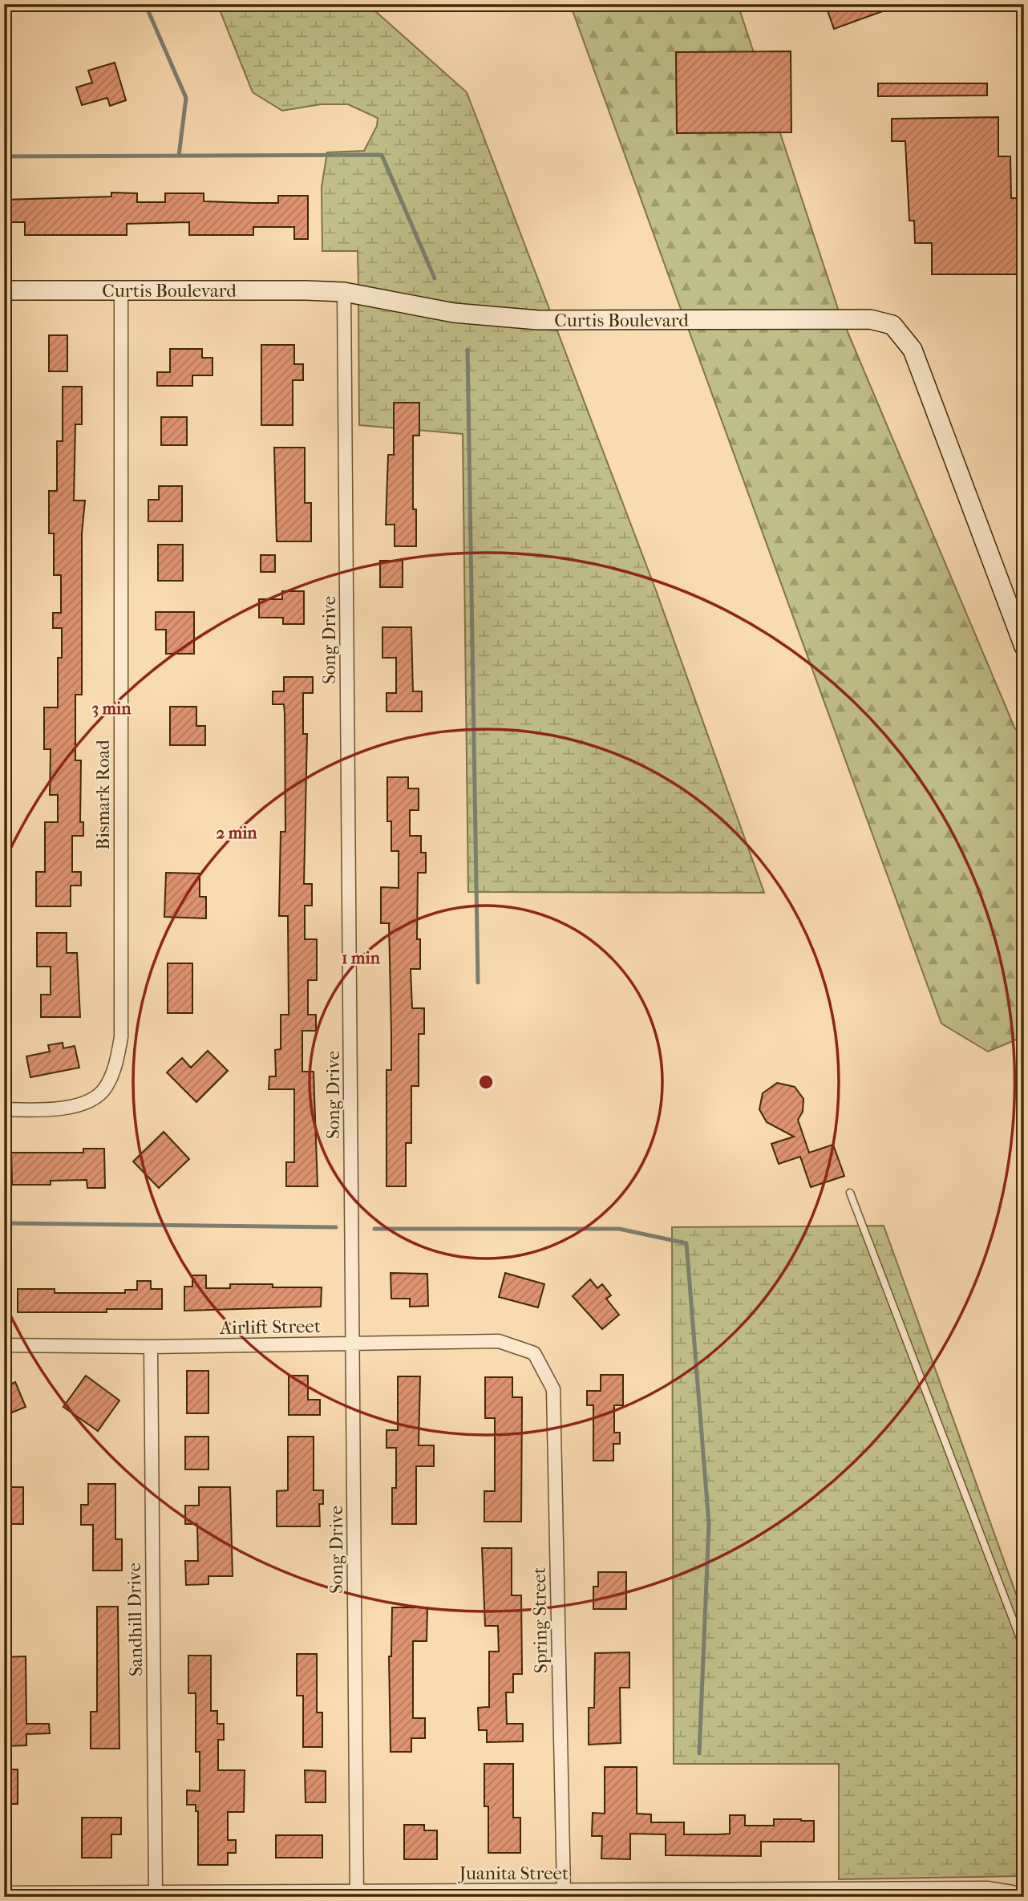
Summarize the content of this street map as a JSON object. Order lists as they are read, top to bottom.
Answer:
{
  "streets": {
    "street": [
      "Curtis Boulevard",
      "Song Drive",
      "Bismark Road",
      "Airlift Street",
      "Sandhill Drive",
      "Spring Street",
      "Juanita Street"
    ]
  },
  "crossings": [
    ["Curtis Boulevard", "Song Drive"],
    ["Curtis Boulevard", "Bismark Road"],
    ["Song Drive", "Airlift Street"],
    ["Song Drive", "Juanita Street"],
    ["Airlift Street", "Sandhill Drive"],
    ["Airlift Street", "Spring Street"],
    ["Sandhill Drive", "Juanita Street"],
    ["Spring Street", "Juanita Street"]
  ],
  "rings": ["3 min", "2 min", "1 min"]
}
